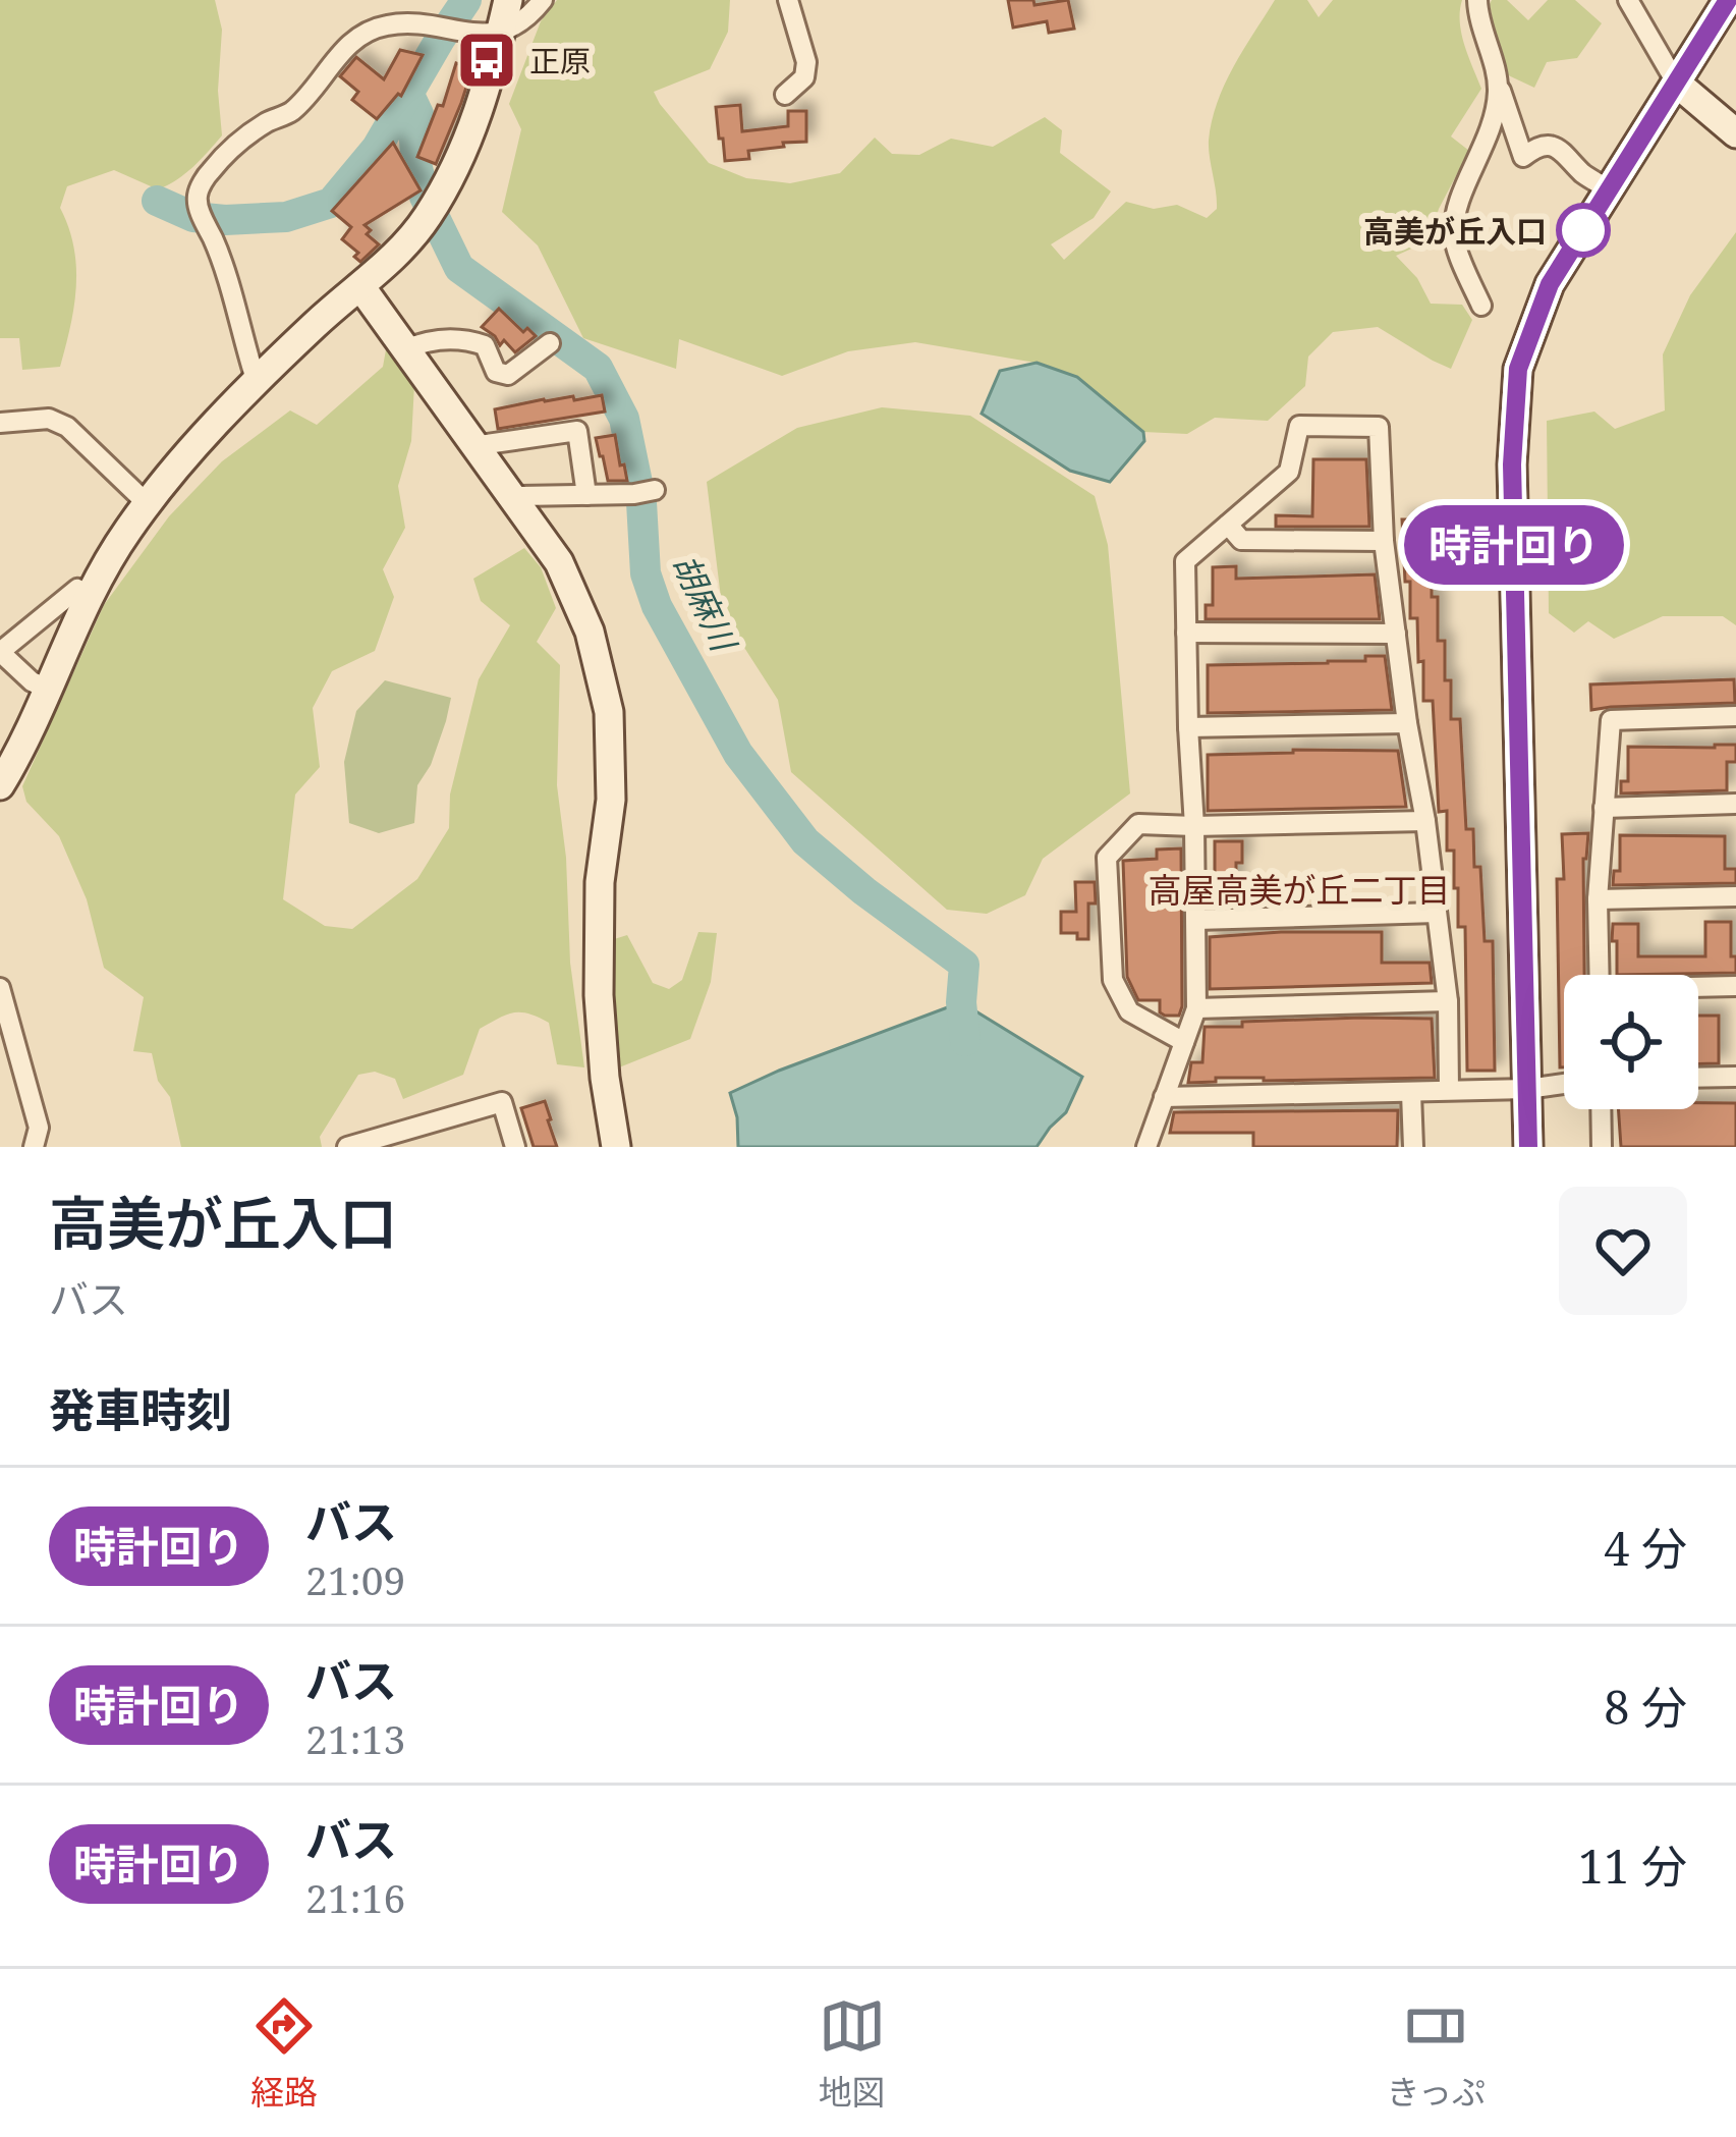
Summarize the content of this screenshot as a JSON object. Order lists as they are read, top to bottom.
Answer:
{
  "districts": ["高屋高美が丘二丁目"],
  "water": ["胡麻川"],
  "places": {
    "bus stop": ["正原"],
    "other": ["高美が丘入口"]
  },
  "lines": ["bus line 時計回り"],
  "page": {
    "on_map": "時計回り",
    "heading": [
      ["高美が丘入口", "バス"],
      "発車時刻"
    ],
    "list": [
      {
        "mark": "時計回り",
        "name": "バス",
        "note": "21:09",
        "value": "4 分"
      },
      {
        "mark": "時計回り",
        "name": "バス",
        "note": "21:13",
        "value": "8 分"
      },
      {
        "mark": "時計回り",
        "name": "バス",
        "note": "21:16",
        "value": "11 分"
      }
    ],
    "tabs": ["経路", "地図", "きっぷ"]
  }
}
